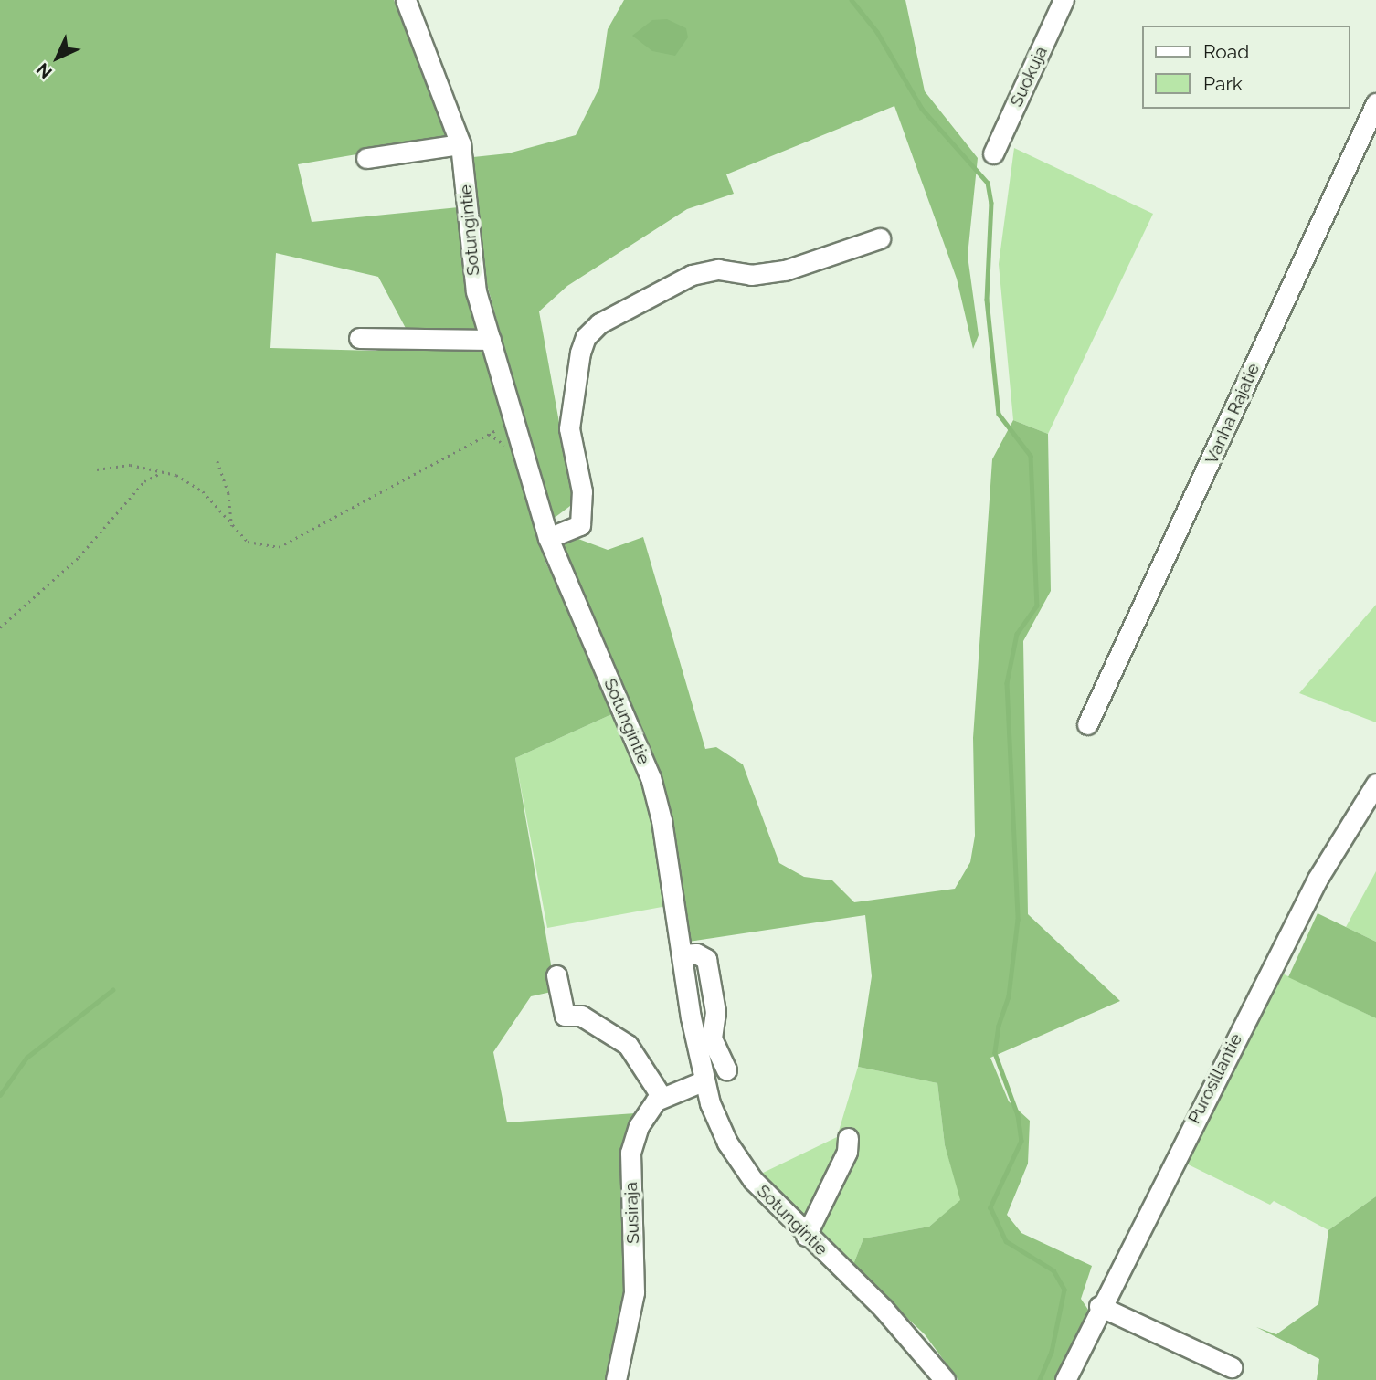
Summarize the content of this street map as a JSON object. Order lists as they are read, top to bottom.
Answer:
{
  "streets": {
    "street": [
      "Suokuja",
      "Sotungintie",
      "Vanha Rajatie",
      "Purosillantie",
      "Susiraja"
    ]
  },
  "legend": ["Road", "Park"],
  "north": "bottom left"
}
